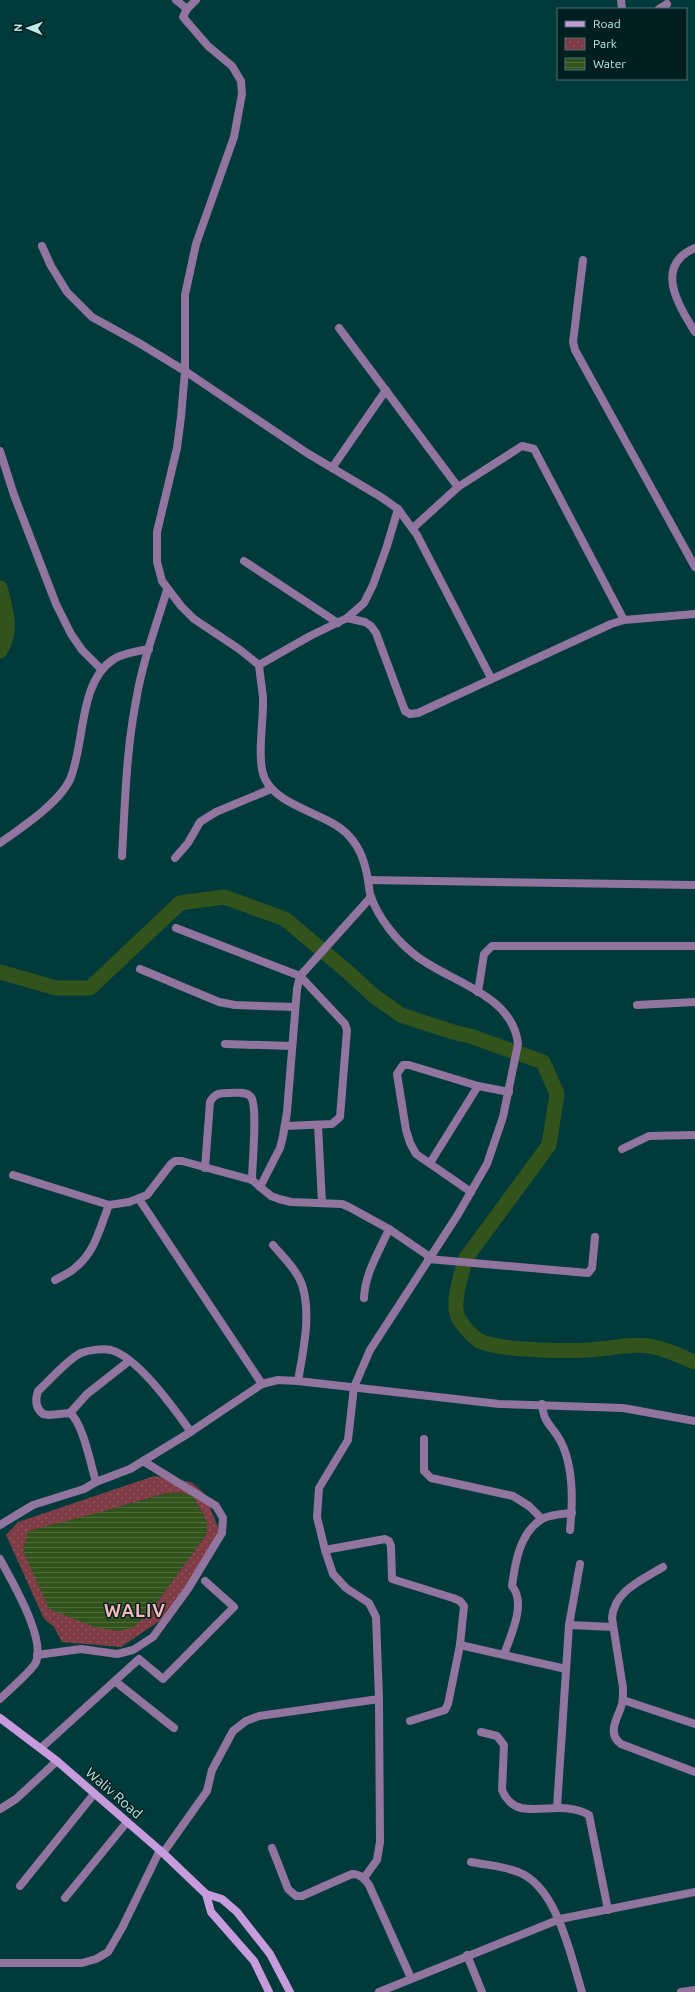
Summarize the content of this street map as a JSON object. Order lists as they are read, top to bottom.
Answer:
{
  "streets": {
    "main road": ["Waliv Road"]
  },
  "districts": ["WALIV"],
  "legend": ["Road", "Park", "Water"],
  "north": "left"
}
